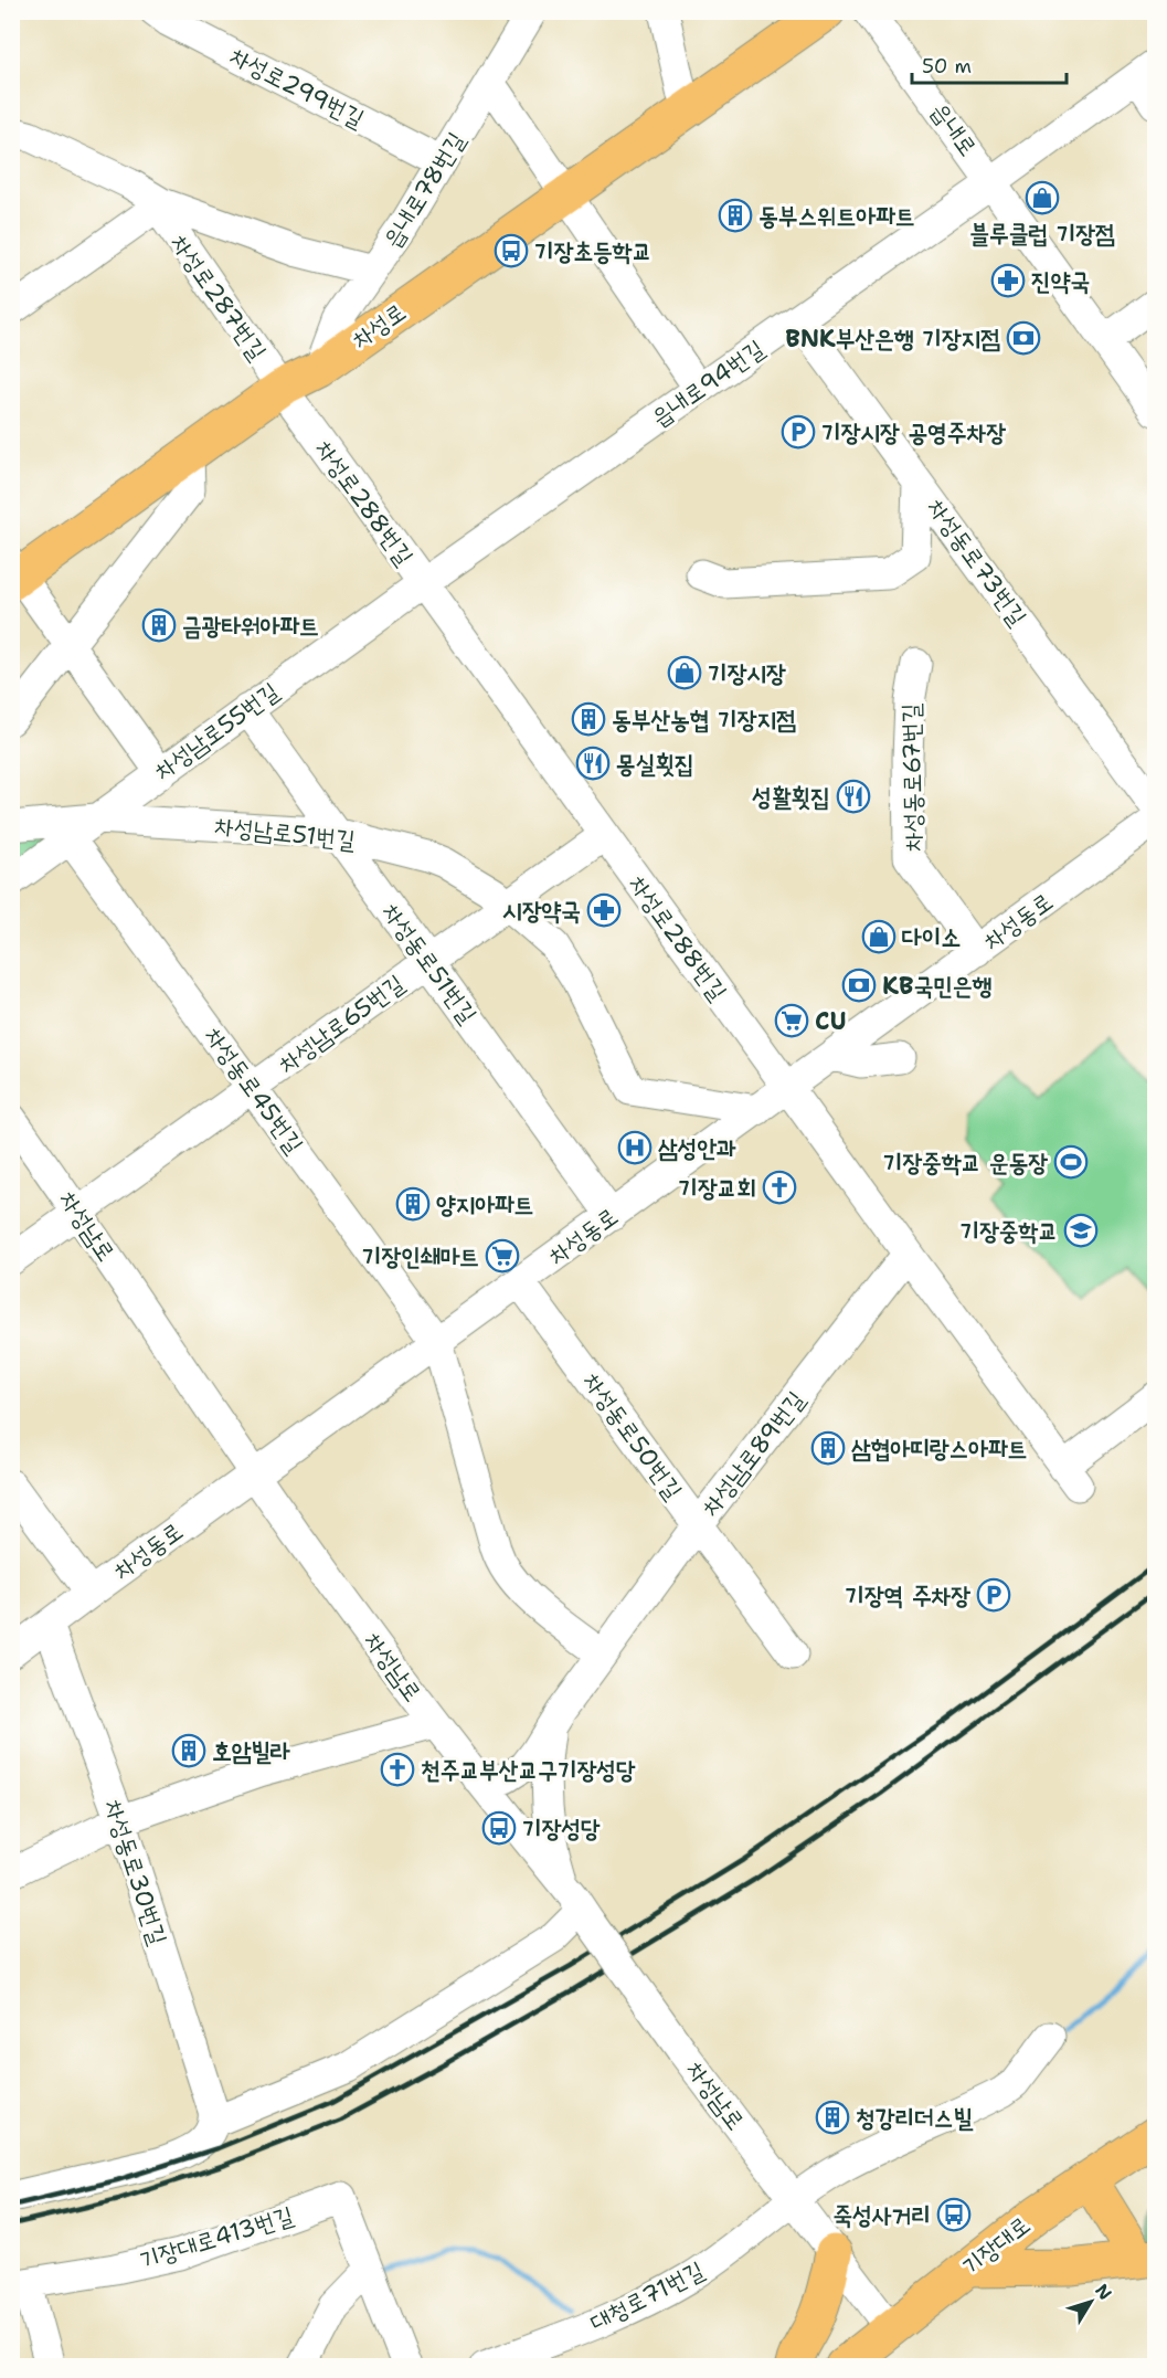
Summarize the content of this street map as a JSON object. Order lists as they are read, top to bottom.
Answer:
{
  "streets": {
    "main road": ["차성로", "기장대로"],
    "street": [
      "차성로299번길",
      "읍내로",
      "읍내로78번길",
      "차성로287번길",
      "읍내로94번길",
      "차성로288번길",
      "차성동로73번길",
      "차성남로55번길",
      "차성동로67번길",
      "차성남로51번길",
      "차성동로",
      "차성동로51번길",
      "차성남로65번길",
      "차성동로45번길",
      "차성남로",
      "차성동로50번길",
      "차성남로89번길",
      "차성동로30번길",
      "기장대로413번길",
      "대청로71번길"
    ]
  },
  "crossings": [
    ["차성로299번길", "읍내로78번길"],
    ["읍내로", "읍내로94번길"],
    ["읍내로78번길", "차성로287번길"],
    ["읍내로78번길", "차성로"],
    ["차성로287번길", "차성로"],
    ["차성로287번길", "차성로288번길"],
    ["차성로", "차성로288번길"],
    ["차성로", "차성남로55번길"],
    ["읍내로94번길", "차성로288번길"],
    ["읍내로94번길", "차성동로73번길"],
    ["읍내로94번길", "차성남로55번길"],
    ["차성로288번길", "차성남로55번길"],
    ["차성로288번길", "차성동로"],
    ["차성로288번길", "차성남로65번길"],
    ["차성로288번길", "차성남로89번길"],
    ["차성남로55번길", "차성남로51번길"],
    ["차성남로55번길", "차성동로51번길"],
    ["차성남로55번길", "차성동로45번길"],
    ["차성동로67번길", "차성동로"],
    ["차성남로51번길", "차성동로"],
    ["차성남로51번길", "차성동로51번길"],
    ["차성남로51번길", "차성남로65번길"],
    ["차성동로", "차성동로51번길"],
    ["차성동로", "차성동로45번길"],
    ["차성동로", "차성남로"],
    ["차성동로", "차성동로50번길"],
    ["차성동로", "차성동로30번길"],
    ["차성동로51번길", "차성남로65번길"],
    ["차성남로65번길", "차성동로45번길"],
    ["차성남로65번길", "차성남로"],
    ["차성남로", "차성남로89번길"],
    ["차성남로", "기장대로"],
    ["차성남로", "대청로71번길"],
    ["차성동로50번길", "차성남로89번길"]
  ],
  "places": {
    "shop": ["블루클럽 기장점", "기장시장", "다이소"],
    "building": [
      "동부스위트아파트",
      "금광타워아파트",
      "동부산농협 기장지점",
      "양지아파트",
      "삼협아띠랑스아파트",
      "호암빌라",
      "청강리더스빌"
    ],
    "bus stop": ["기장초등학교", "기장성당", "죽성사거리"],
    "pharmacy": ["진약국", "시장약국"],
    "bank": ["BNK부산은행 기장지점", "KB국민은행"],
    "parking": ["기장시장 공영주차장", "기장역 주차장"],
    "restaurant": ["몽실횟집", "성활횟집"],
    "supermarket": ["CU", "기장인쇄마트"],
    "hospital": ["삼성안과"],
    "sports": ["기장중학교 운동장"],
    "church": ["기장교회", "천주교부산교구기장성당"],
    "school or university": ["기장중학교"]
  },
  "scale_bar": "50 m",
  "north": "top right"
}
